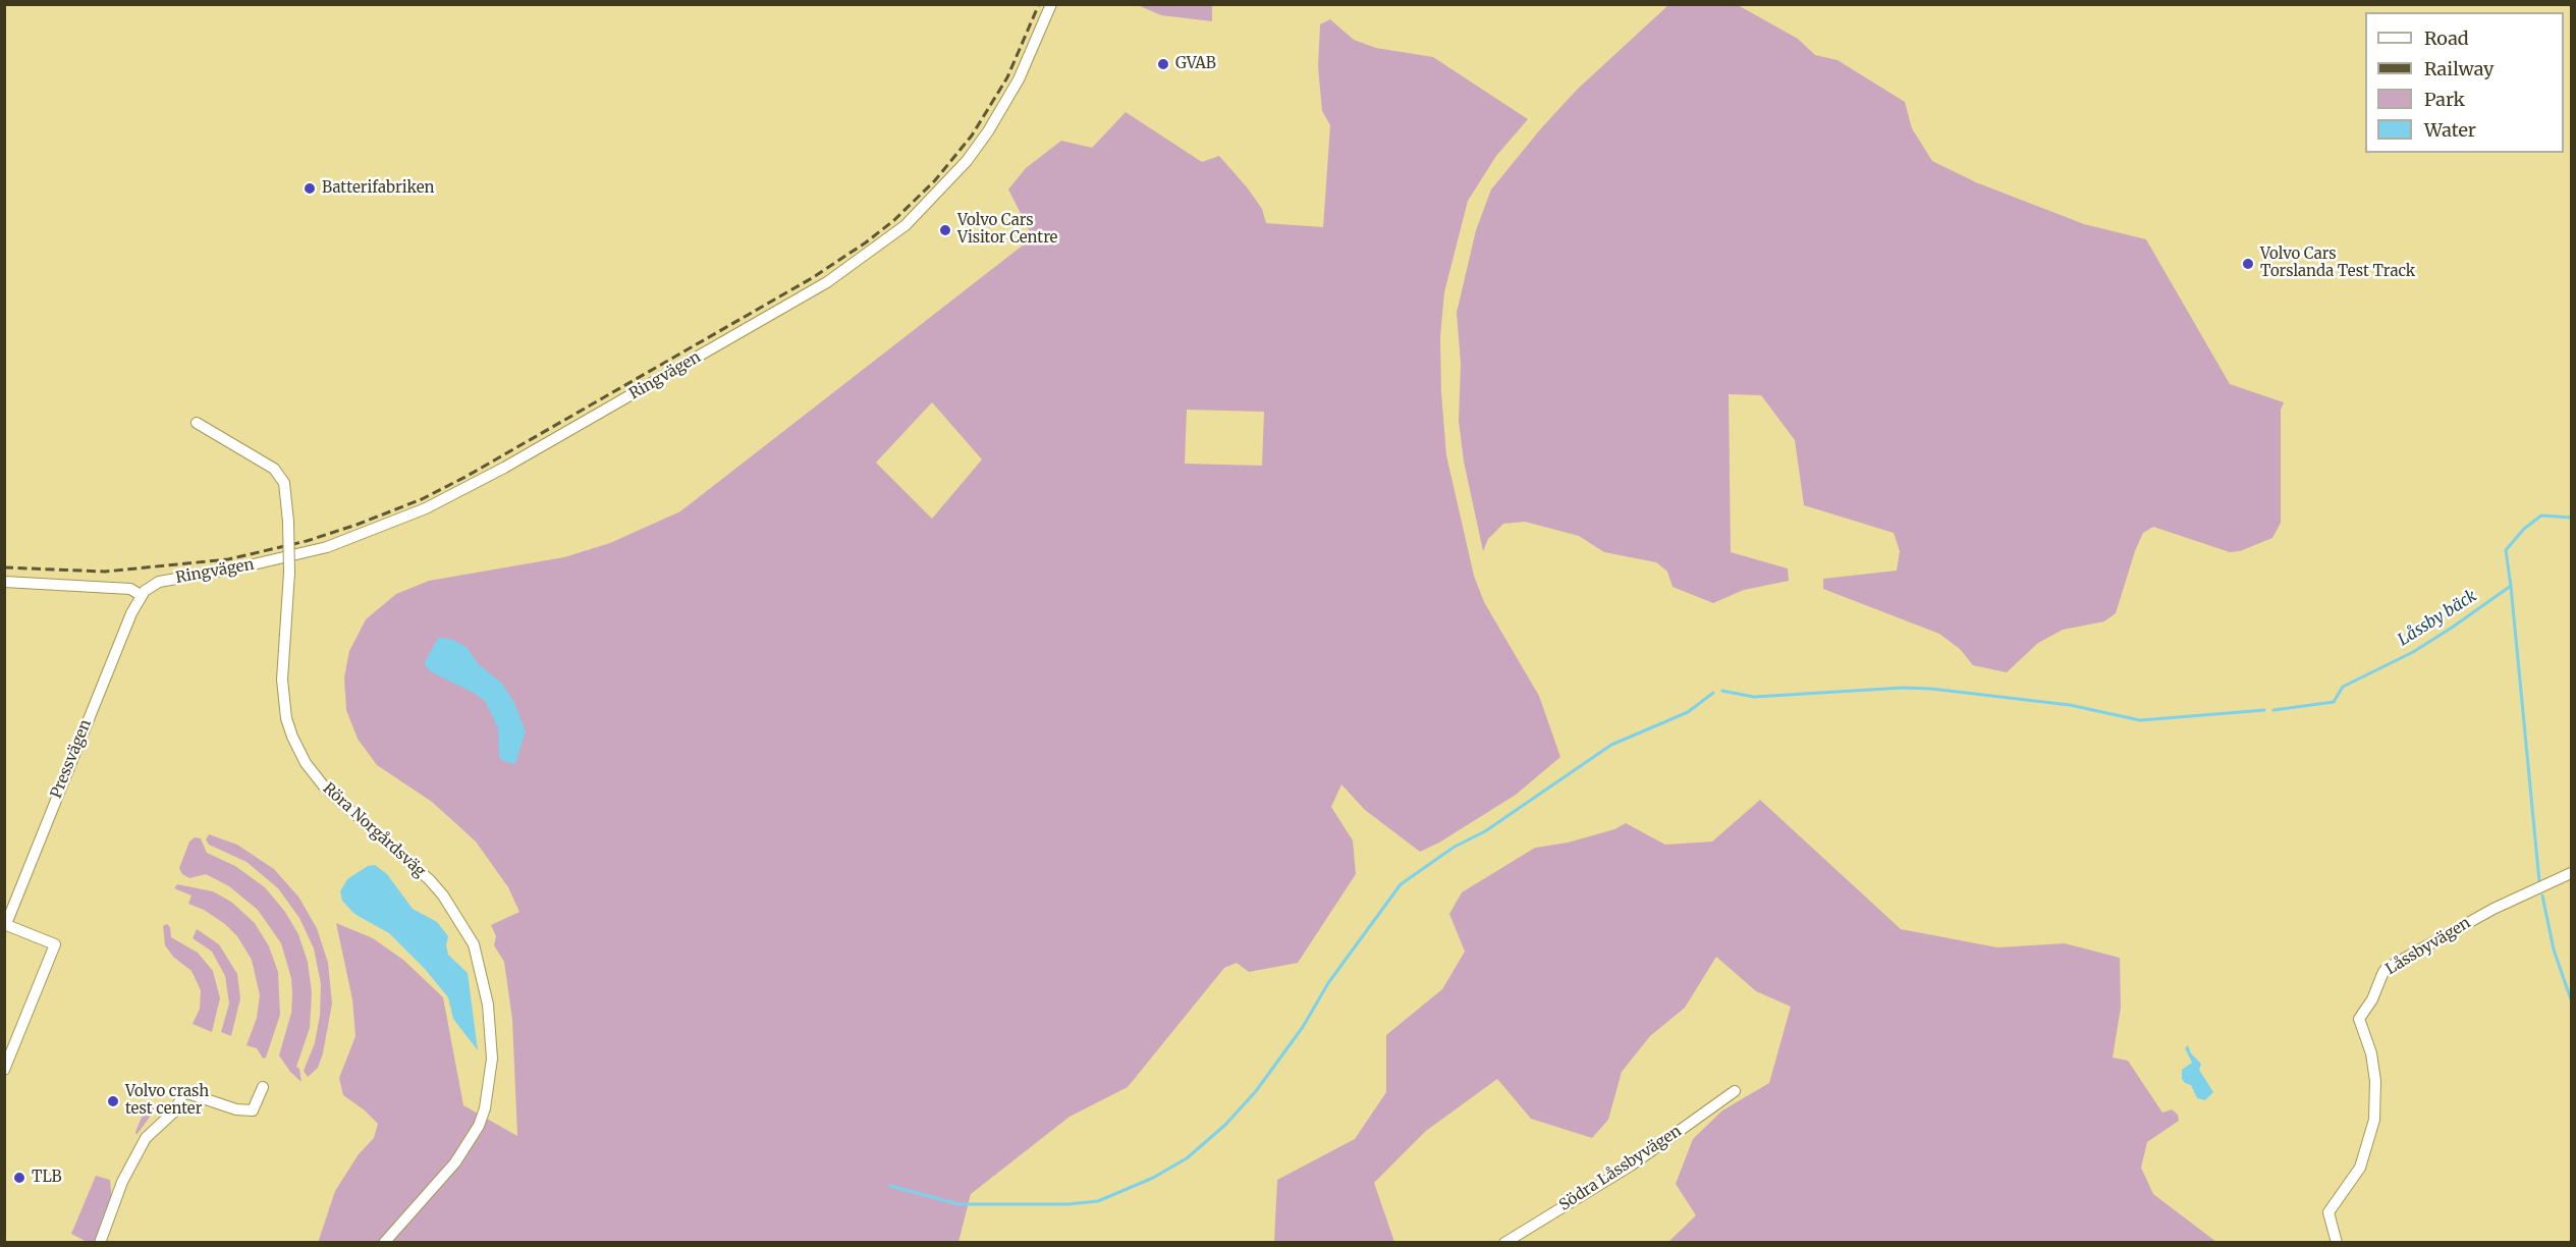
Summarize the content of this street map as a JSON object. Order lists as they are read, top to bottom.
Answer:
{
  "streets": {
    "street": [
      "Ringvägen",
      "Pressvägen",
      "Röra Norgårdsväg",
      "Låssbyvägen",
      "Södra Låssbyvägen"
    ]
  },
  "crossings": [
    ["Ringvägen", "Pressvägen"]
  ],
  "water": ["Låssby bäck"],
  "places": [
    "GVAB",
    "Batterifabriken",
    "Volvo Cars Visitor Centre",
    "Volvo Cars Torslanda Test Track",
    "Volvo crash test center",
    "TLB"
  ],
  "legend": [
    "Road",
    "Railway",
    "Park",
    "Water"
  ]
}
